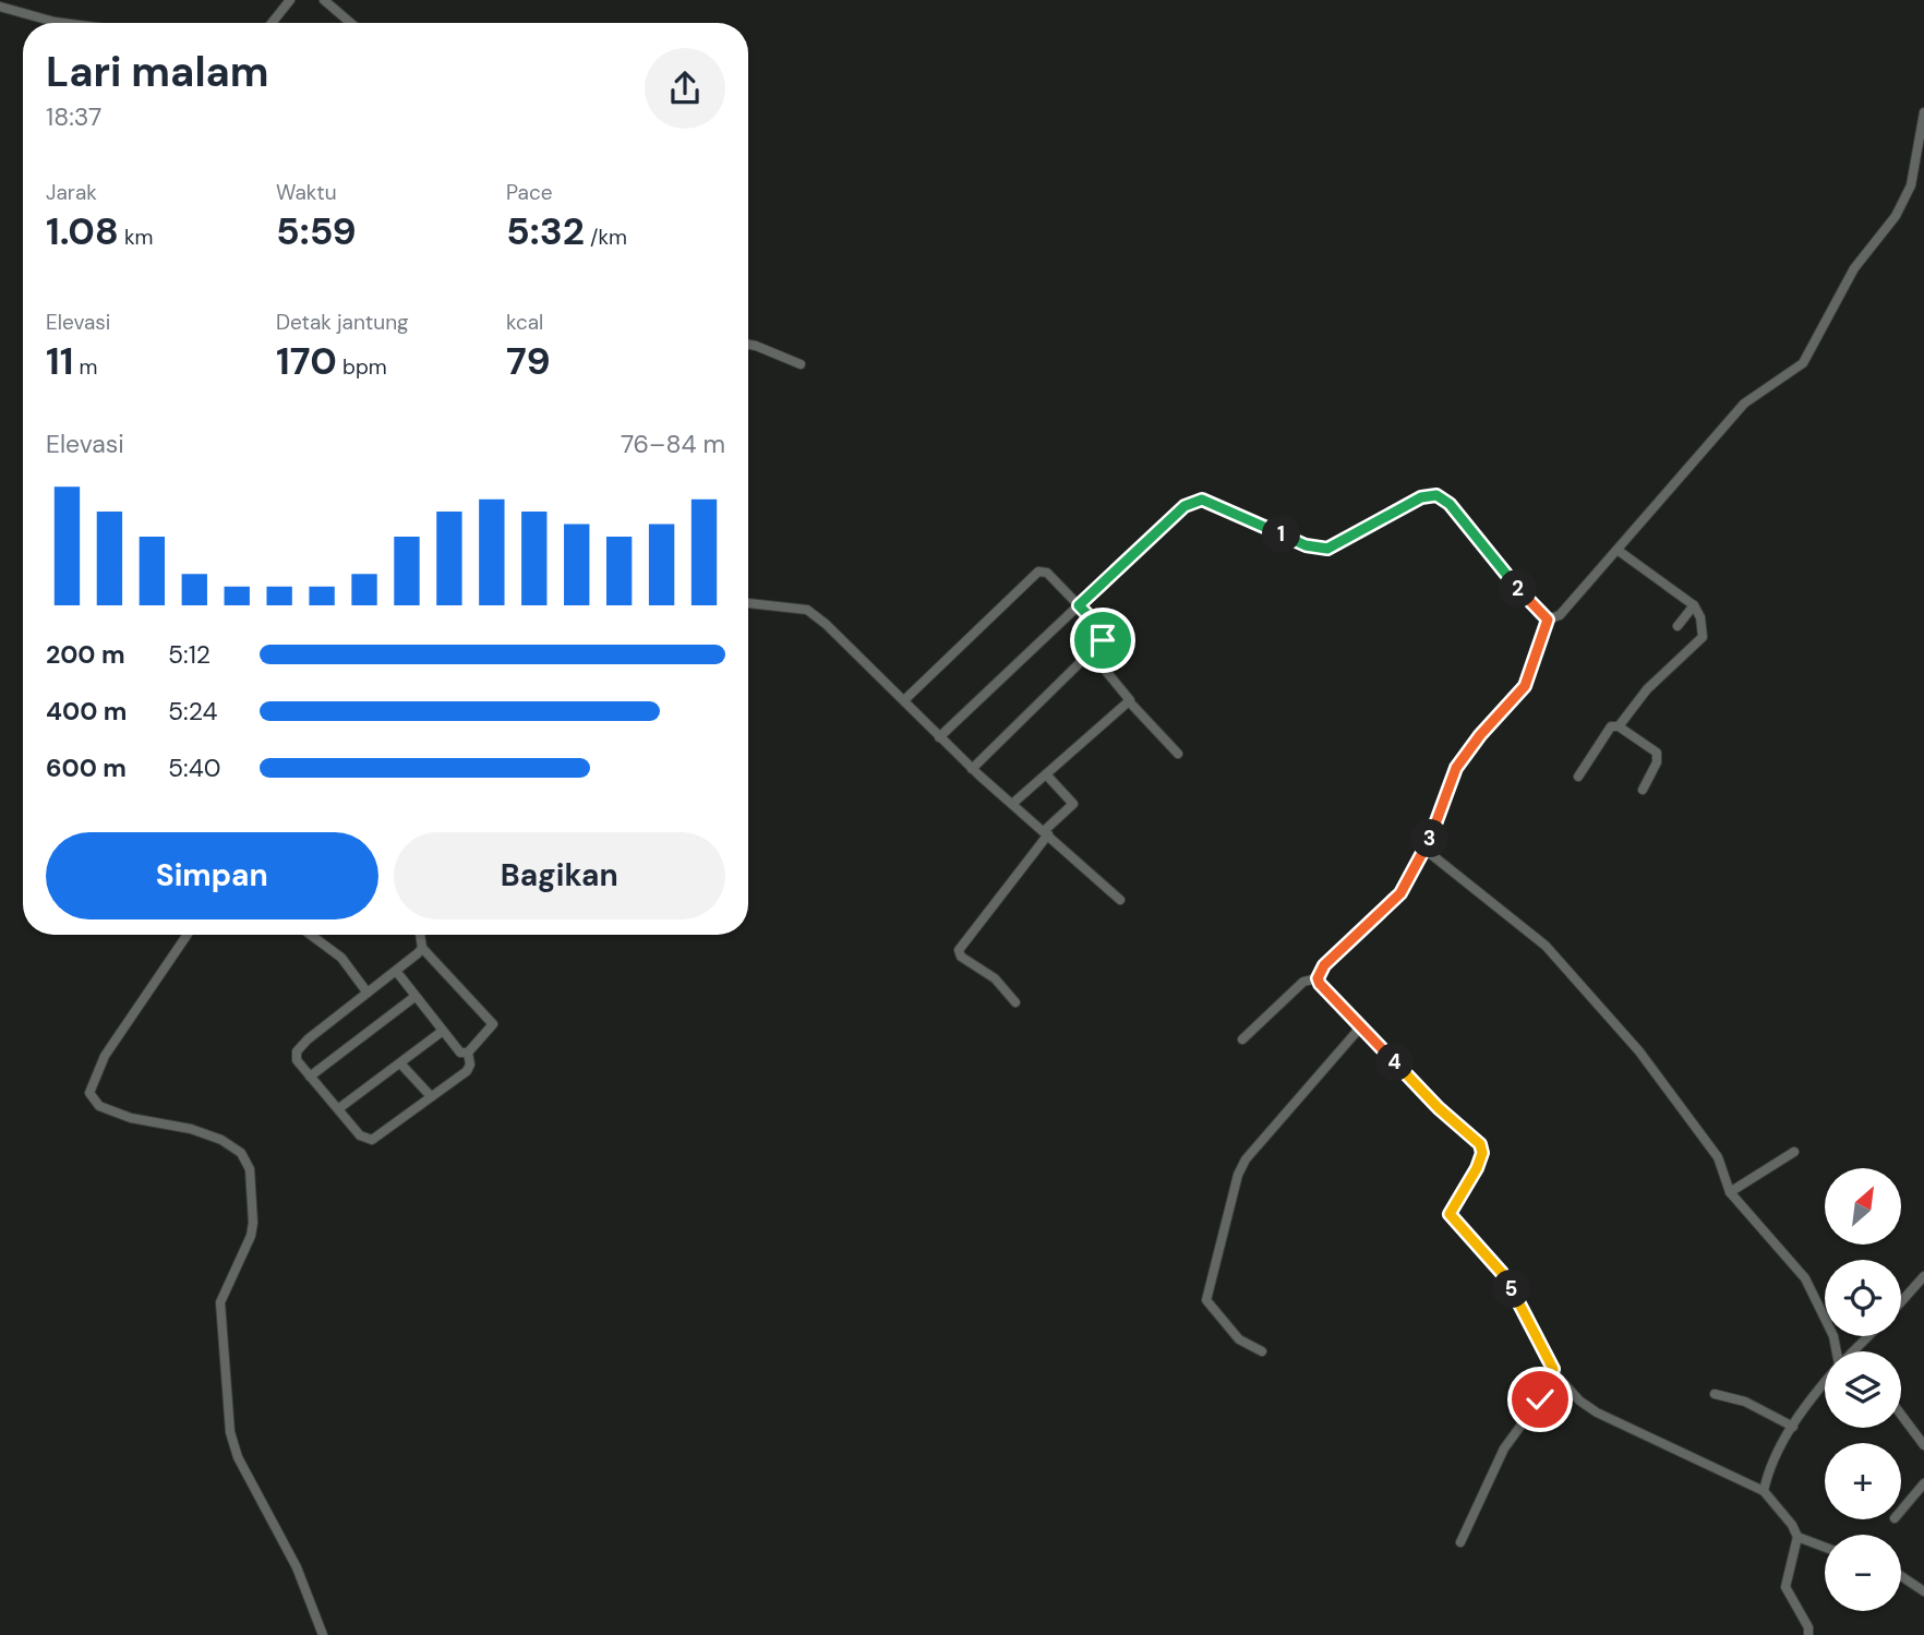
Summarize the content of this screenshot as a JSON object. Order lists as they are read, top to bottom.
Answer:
{
  "north": "top right",
  "page": {
    "heading": ["Lari malam", "18:37"],
    "stats": [
      ["Jarak", "1.08 km"],
      ["Waktu", "5:59"],
      ["Pace", "5:32 /km"],
      ["Elevasi", "11 m"],
      ["Detak jantung", "170 bpm"],
      ["kcal", "79"]
    ],
    "chart": ["Elevasi", "76–84 m"],
    "pins": [
      "1",
      "2",
      "3",
      "4",
      "5"
    ],
    "list": [
      {
        "name": "200 m",
        "note": "5:12"
      },
      {
        "name": "400 m",
        "note": "5:24"
      },
      {
        "name": "600 m",
        "note": "5:40"
      }
    ],
    "buttons": ["Simpan", "Bagikan"],
    "map_buttons": ["+", "−"]
  }
}
